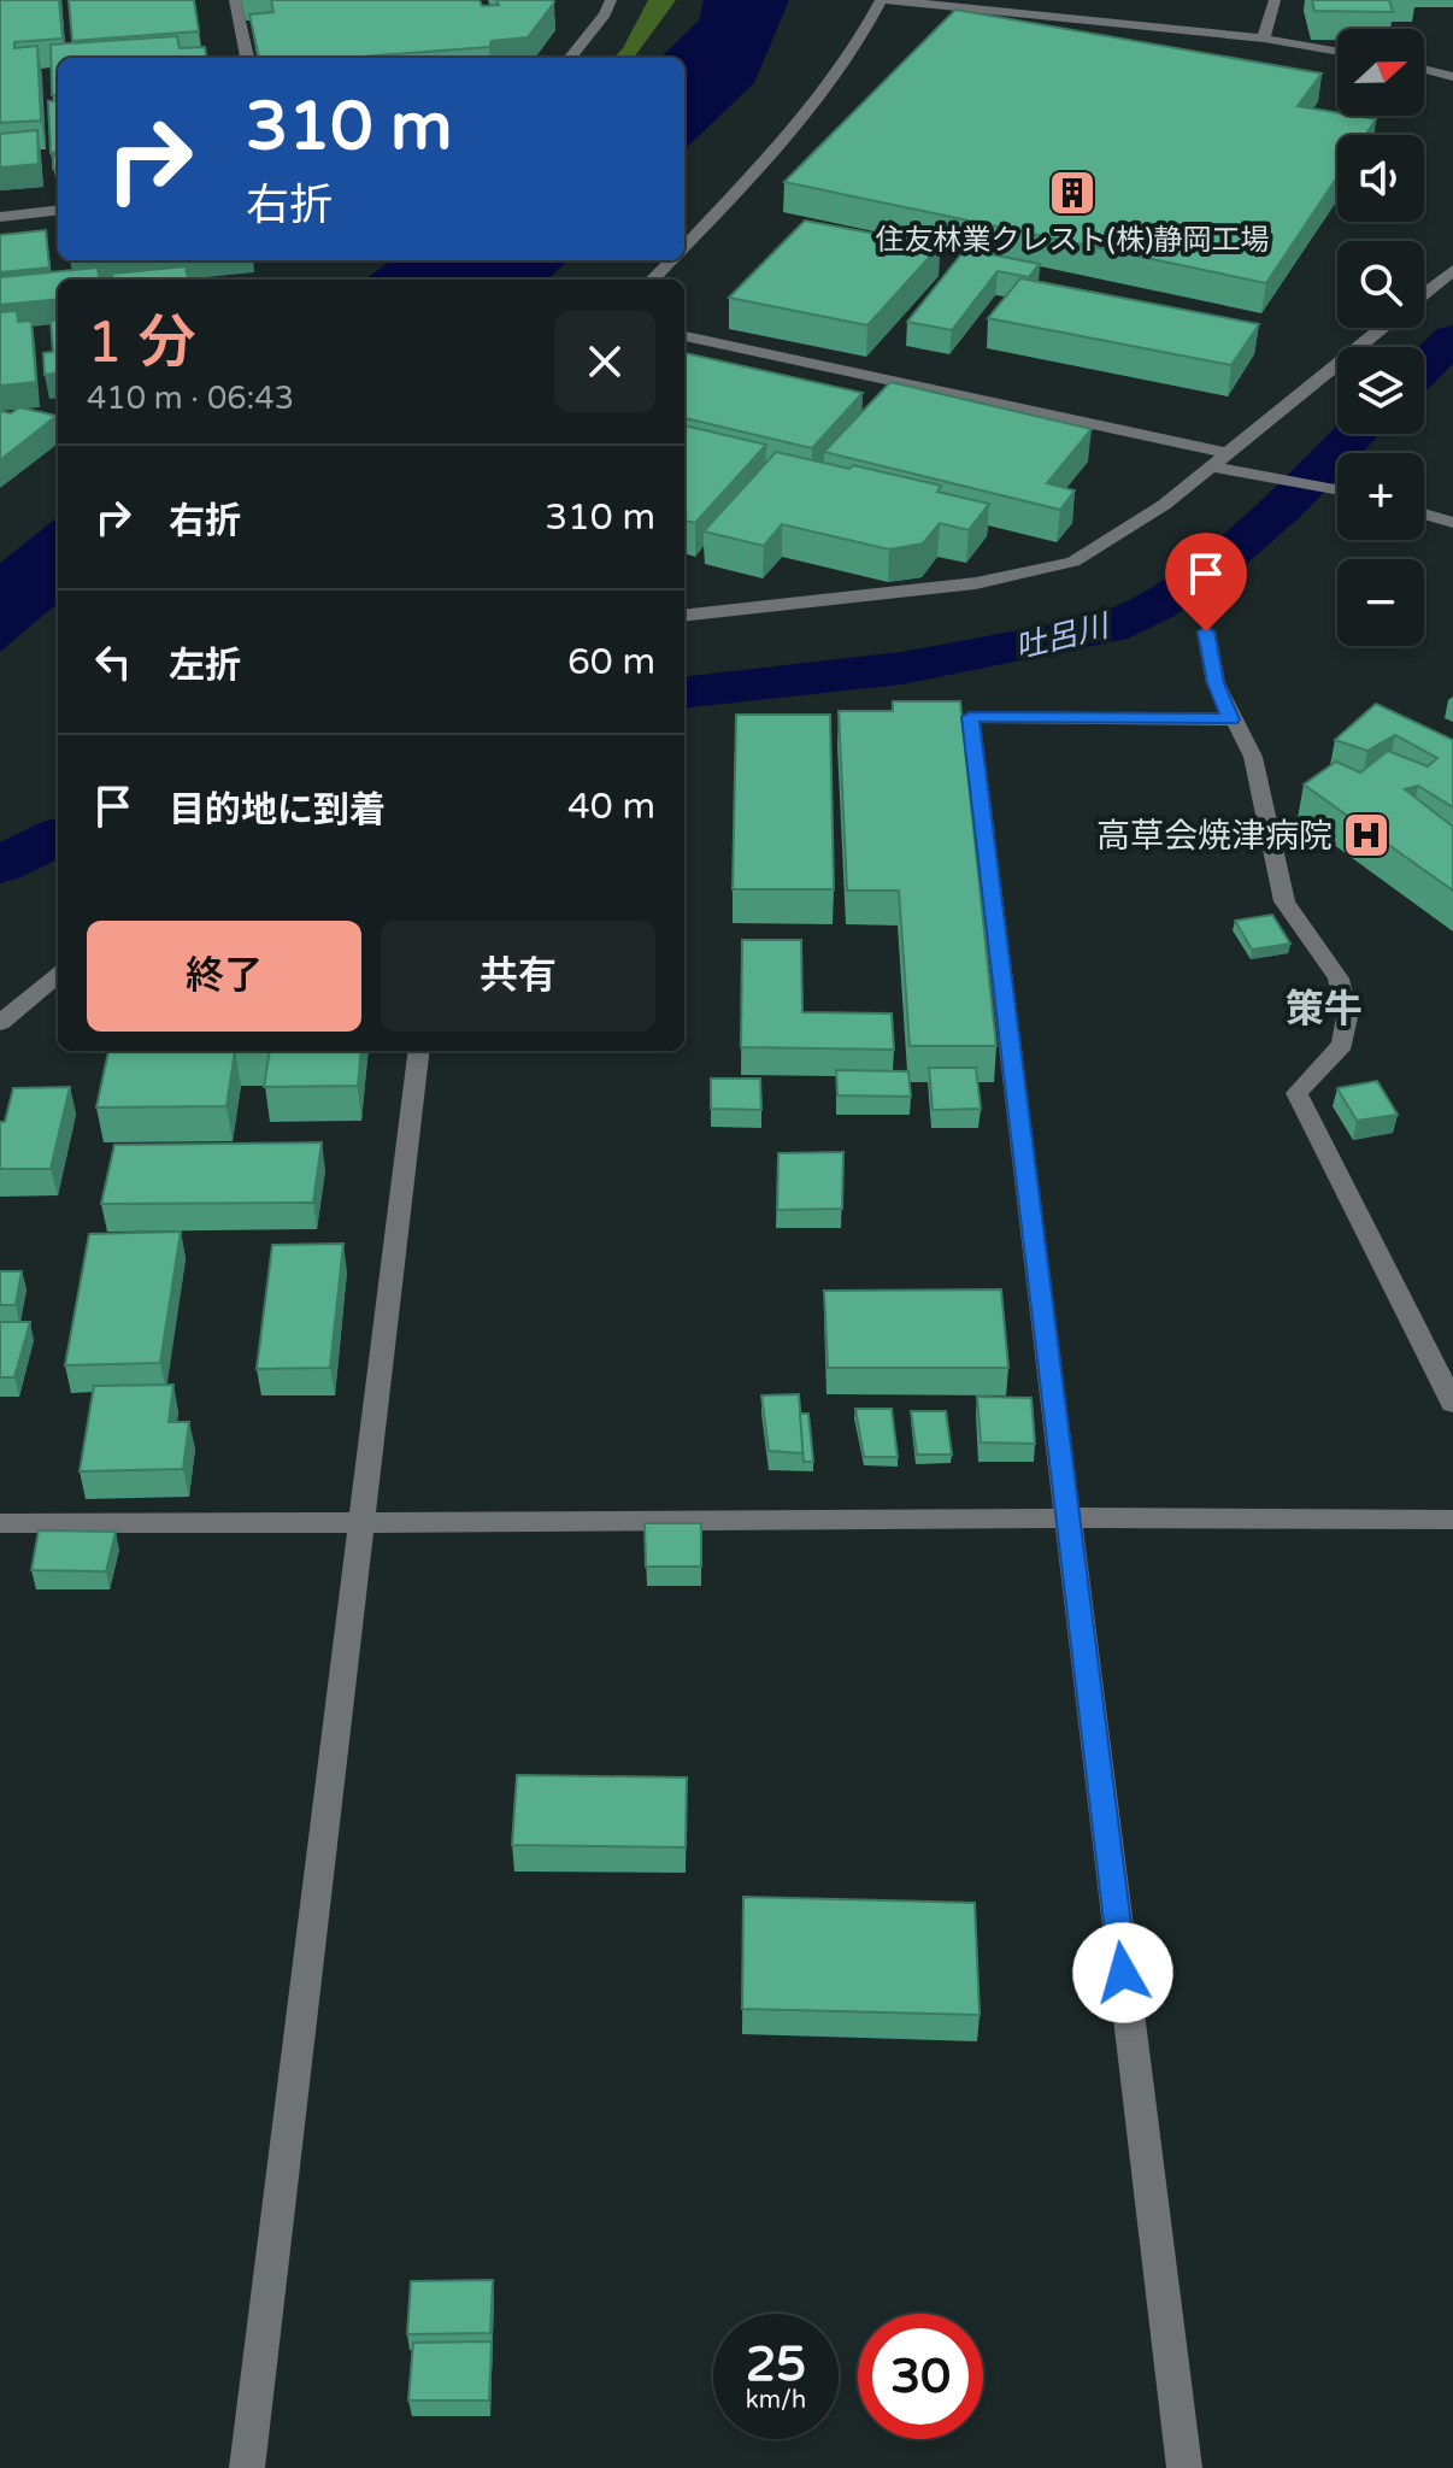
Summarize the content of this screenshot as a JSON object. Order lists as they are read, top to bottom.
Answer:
{
  "districts": ["策牛"],
  "water": ["吐呂川"],
  "places": {
    "building": ["住友林業クレスト(株)静岡工場"],
    "hospital": ["高草会焼津病院"]
  },
  "north": "right",
  "page": {
    "map_buttons": ["+", "−"],
    "turn": ["310 m", "右折"],
    "heading": ["1 分", "410 m · 06:43"],
    "list": [
      {
        "name": "右折",
        "value": "310 m"
      },
      {
        "name": "左折",
        "value": "60 m"
      },
      {
        "name": "目的地に到着",
        "value": "40 m"
      }
    ],
    "buttons": ["終了", "共有"],
    "speed": "25 km/h",
    "limit": "30"
  }
}
